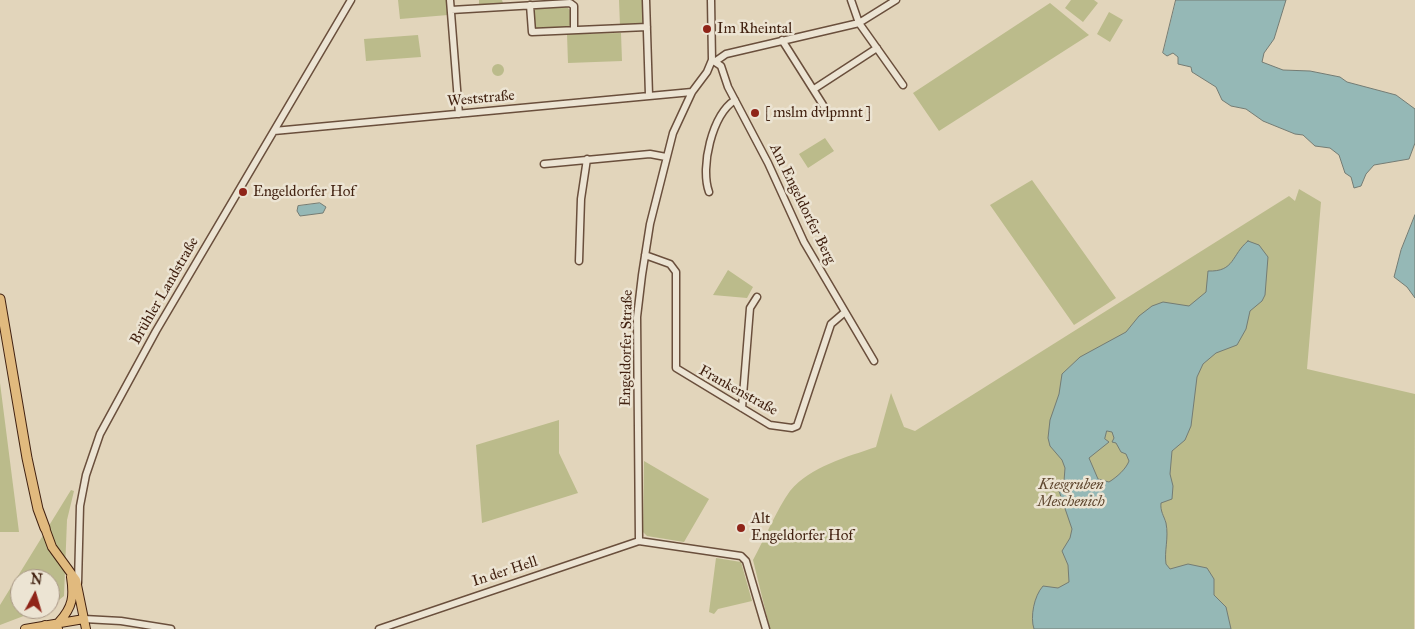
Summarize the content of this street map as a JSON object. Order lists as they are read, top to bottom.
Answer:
{
  "streets": {
    "main road": ["Brühler Landstraße"],
    "street": [
      "Weststraße",
      "Am Engeldorfer Berg",
      "Engeldorfer Straße",
      "Frankenstraße",
      "In der Hell"
    ]
  },
  "crossings": [
    ["Weststraße", "Brühler Landstraße"],
    ["Weststraße", "Engeldorfer Straße"],
    ["Am Engeldorfer Berg", "Engeldorfer Straße"],
    ["Am Engeldorfer Berg", "Frankenstraße"],
    ["Engeldorfer Straße", "Frankenstraße"],
    ["Engeldorfer Straße", "In der Hell"]
  ],
  "parks": ["Kiesgruben Meschenich"],
  "places": [
    "Im Rheintal",
    "[ mslm dvlpmnt ]",
    "Engeldorfer Hof",
    "Alt Engeldorfer Hof"
  ],
  "north": "top"
}
